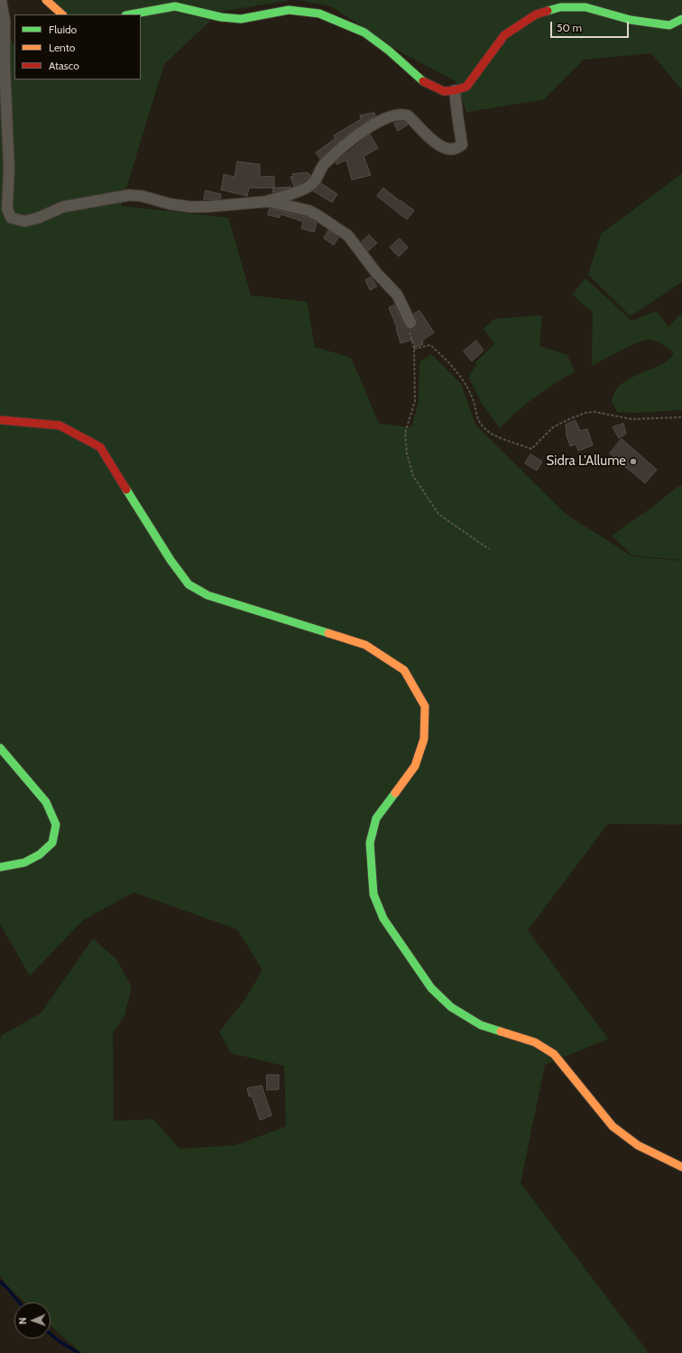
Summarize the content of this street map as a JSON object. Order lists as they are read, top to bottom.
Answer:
{
  "places": ["Sidra L'Allume"],
  "legend": ["Fluido", "Lento", "Atasco"],
  "scale_bar": "50 m",
  "north": "left"
}
